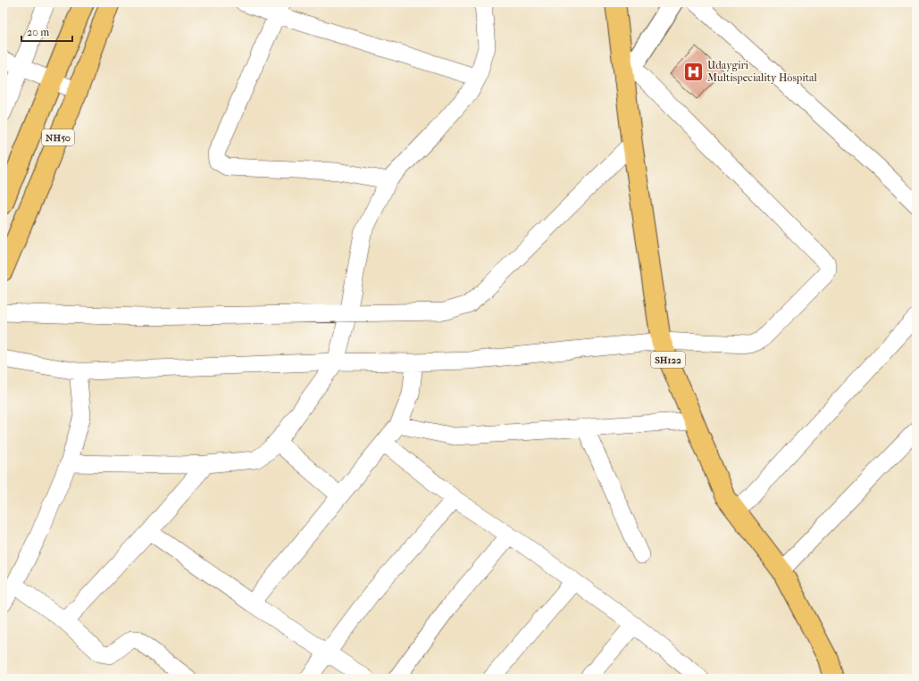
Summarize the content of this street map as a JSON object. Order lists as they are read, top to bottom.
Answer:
{
  "streets": {
    "main road": ["NH50", "SH122"]
  },
  "places": {
    "hospital": ["Udaygiri Multispeciality Hospital"]
  },
  "scale_bar": "20 m"
}
